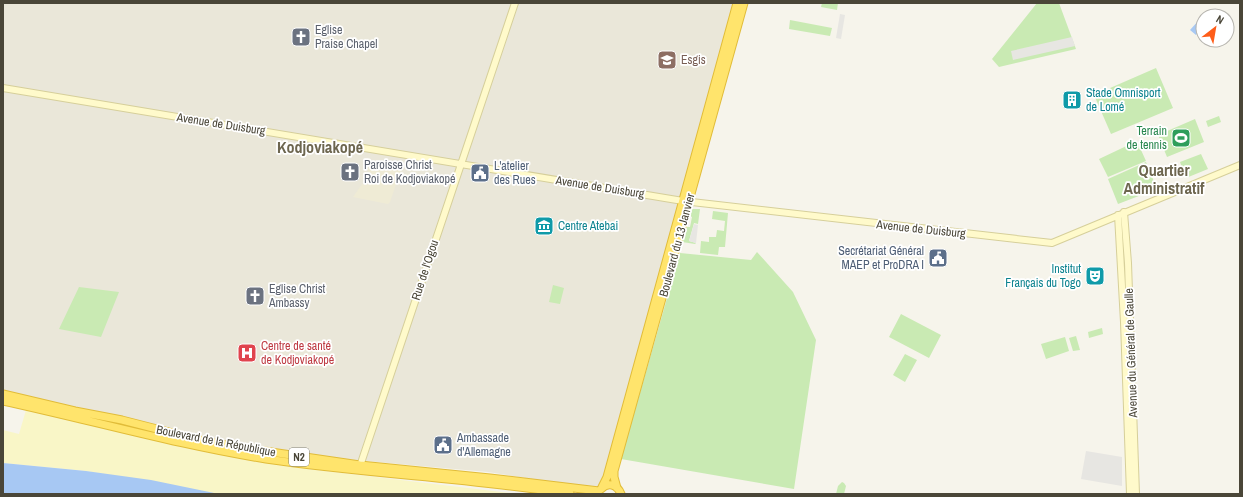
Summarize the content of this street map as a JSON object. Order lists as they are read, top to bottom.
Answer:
{
  "streets": {
    "highway": ["Boulevard du 13 Janvier", "Boulevard de la République", "N2"],
    "street": ["Avenue de Duisburg", "Rue de l'Ogou", "Avenue du Général de Gaulle"]
  },
  "crossings": [
    ["Avenue de Duisburg", "Boulevard du 13 Janvier"],
    ["Avenue de Duisburg", "Rue de l'Ogou"],
    ["Avenue de Duisburg", "Avenue du Général de Gaulle"],
    ["Boulevard du 13 Janvier", "Boulevard de la République"],
    ["Rue de l'Ogou", "Boulevard de la République"]
  ],
  "districts": ["Kodjoviakopé", "Quartier Administratif"],
  "places": {
    "church": ["Eglise Praise Chapel", "Paroisse Christ Roi de Kodjoviakopé", "Eglise Christ Ambassy"],
    "school or university": ["Esgis"],
    "building": ["Stade Omnisport de Lomé"],
    "sports": ["Terrain de tennis"],
    "public building": ["L'atelier des Rues", "Secrétariat Général MAEP et ProDRA I", "Ambassade d'Allemagne"],
    "museum": ["Centre Atebai"],
    "theatre": ["Institut Français du Togo"],
    "hospital": ["Centre de santé de Kodjoviakopé"]
  },
  "north": "top right"
}
